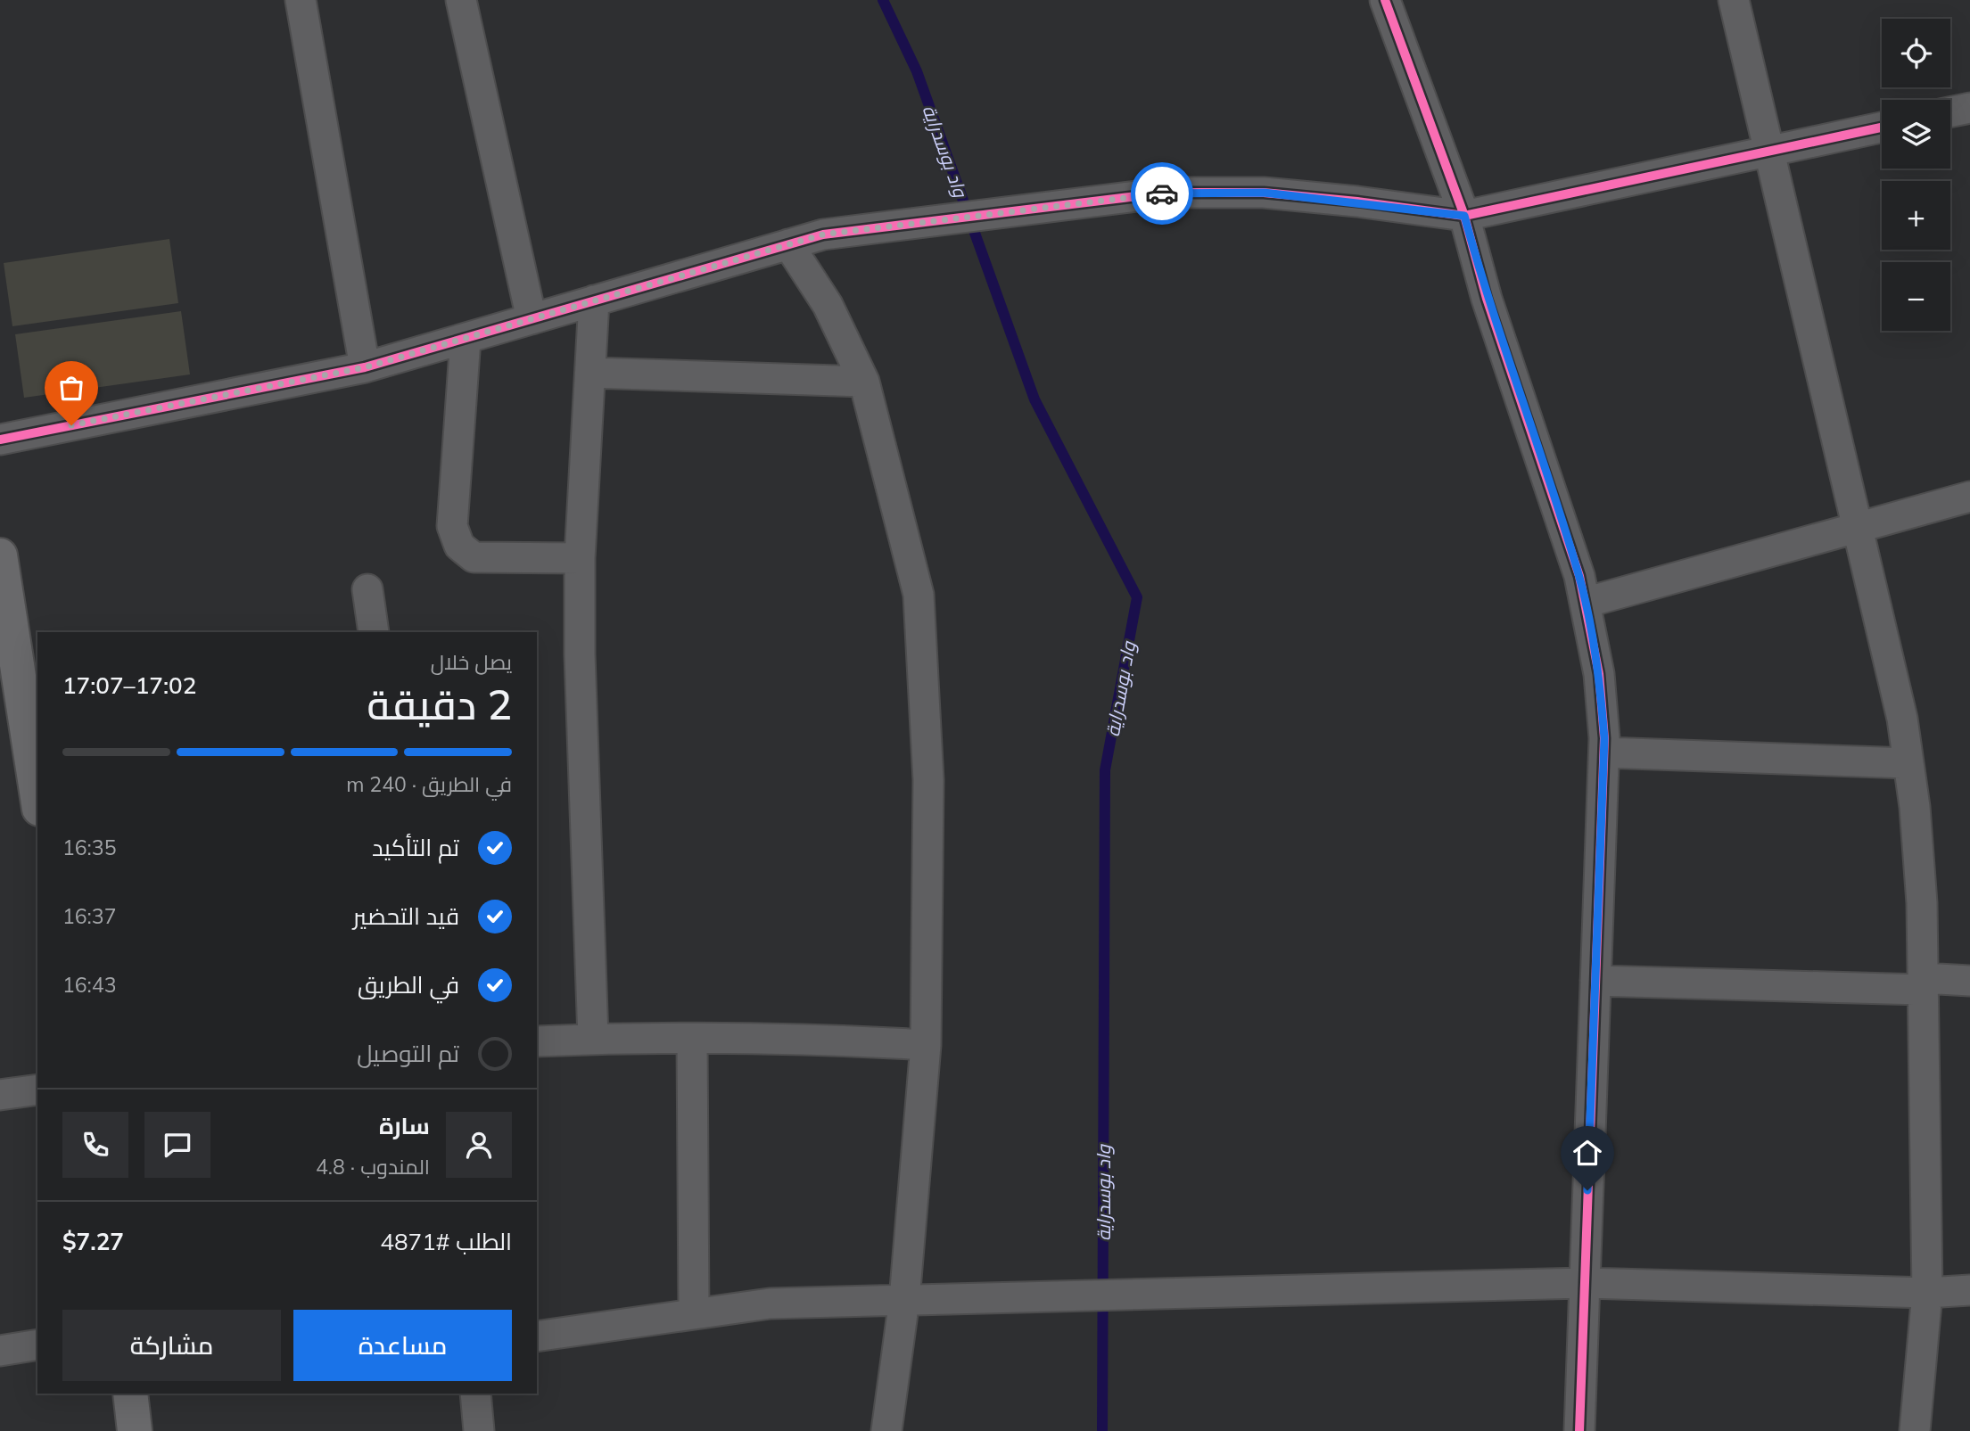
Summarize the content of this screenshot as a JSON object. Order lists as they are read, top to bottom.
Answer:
{
  "water": ["واد بوسدراية"],
  "page": {
    "map_buttons": ["+", "−"],
    "heading": ["2 دقيقة", "يصل خلال", "17:02–17:07"],
    "panel": [
      "سارة",
      "المندوب · 4.8",
      "الطلب #4871",
      "$7.27"
    ],
    "bar": "في الطريق · 240 m",
    "list": [
      ["تم التأكيد", "16:35"],
      ["قيد التحضير", "16:37"],
      ["في الطريق", "16:43"],
      "تم التوصيل"
    ],
    "buttons": ["مساعدة", "مشاركة"]
  }
}
